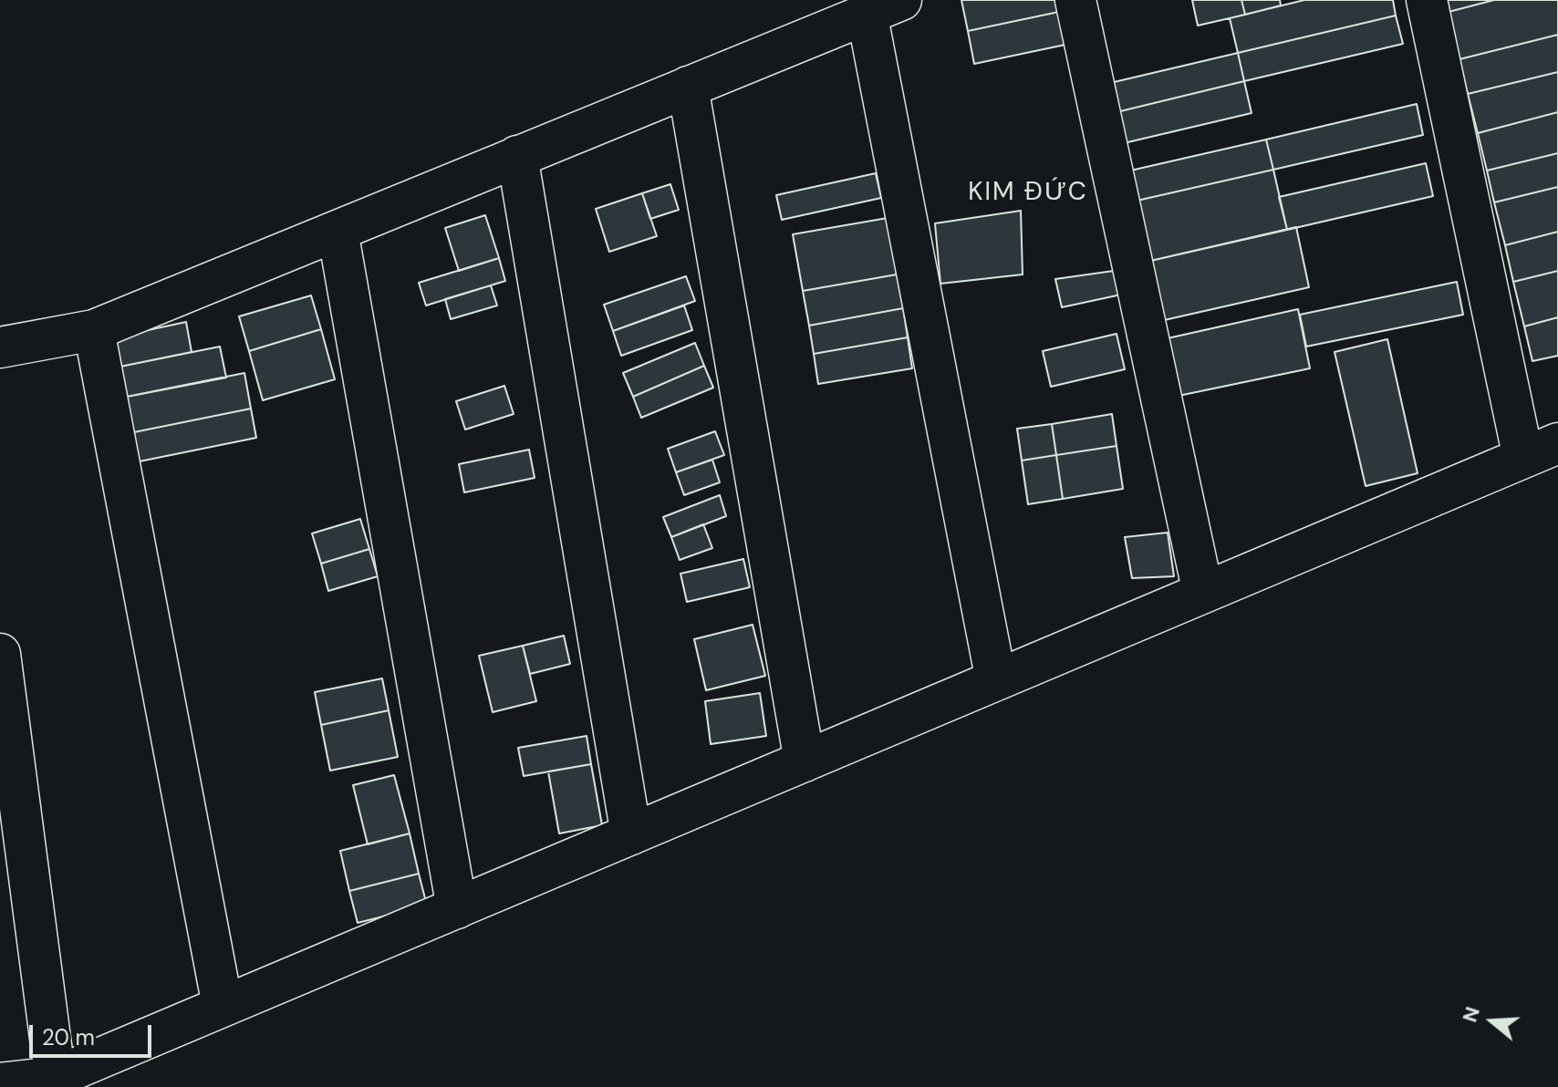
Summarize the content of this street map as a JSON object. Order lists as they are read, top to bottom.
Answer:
{
  "districts": ["KIM ĐỨC"],
  "scale_bar": "20 m",
  "north": "left"
}
